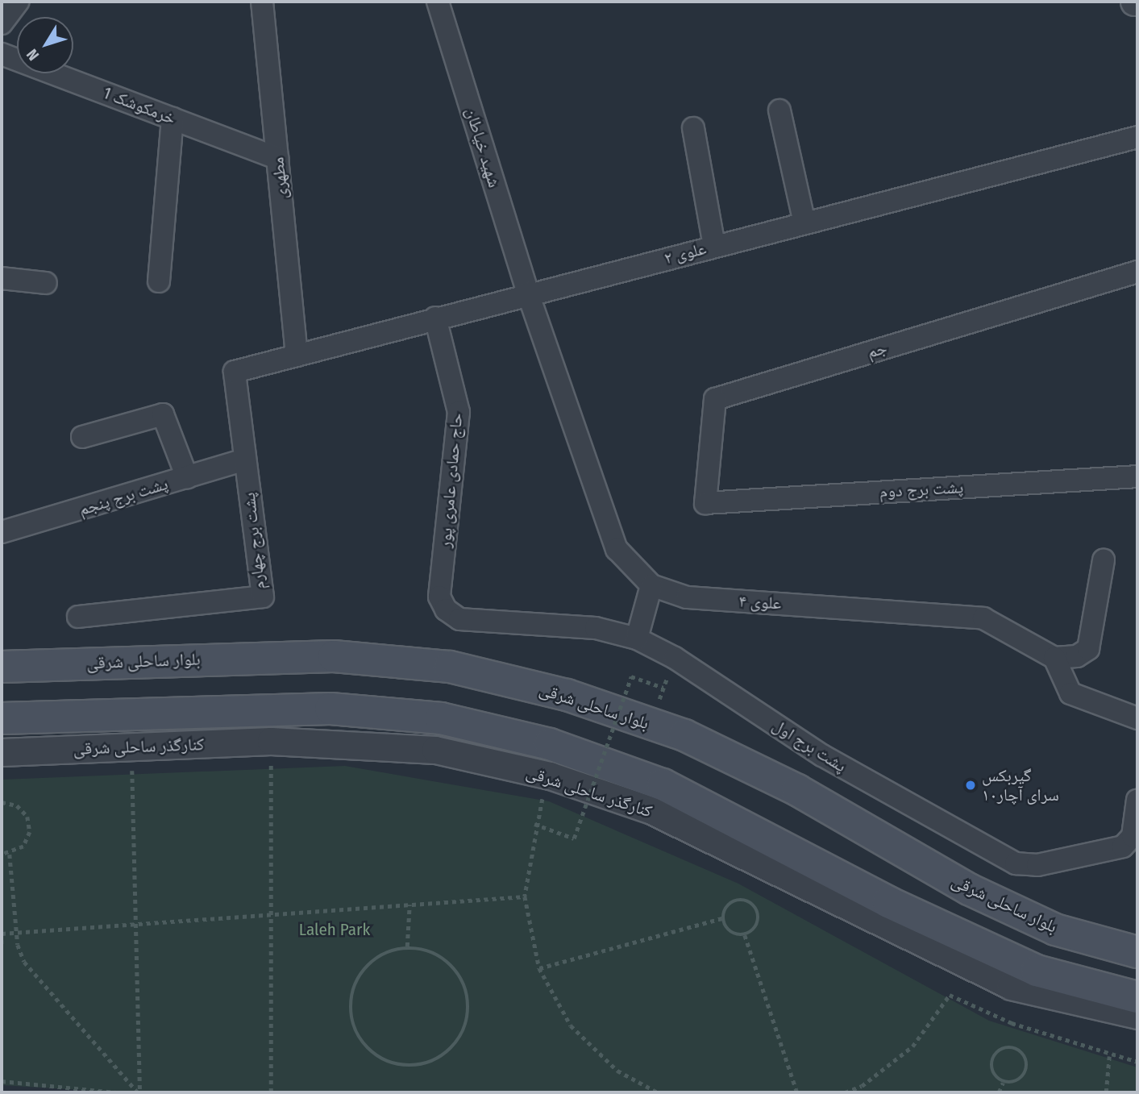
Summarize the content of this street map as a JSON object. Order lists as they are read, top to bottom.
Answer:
{
  "streets": {
    "main road": ["بلوار ساحلی شرقی"],
    "street": [
      "خرمکوشک 1",
      "شهید خیاطان",
      "مطهری",
      "علوی ۲",
      "جم",
      "حاج حمادی عامری پور",
      "پشت برج دوم",
      "پشت برج پنجم",
      "پشت برج چهارم",
      "علوی ۴",
      "پشت برج اول",
      "کنارگذر ساحلی شرقی"
    ]
  },
  "crossings": [
    ["خرمکوشک 1", "مطهری"],
    ["شهید خیاطان", "علوی ۲"],
    ["شهید خیاطان", "علوی ۴"],
    ["مطهری", "علوی ۲"],
    ["علوی ۲", "حاج حمادی عامری پور"],
    ["علوی ۲", "پشت برج چهارم"],
    ["علوی ۲", "علوی ۴"],
    ["جم", "پشت برج دوم"],
    ["حاج حمادی عامری پور", "پشت برج اول"],
    ["پشت برج پنجم", "پشت برج چهارم"]
  ],
  "parks": ["Laleh Park"],
  "places": ["گیربکس سرای آچار۱۰"],
  "north": "bottom left"
}
